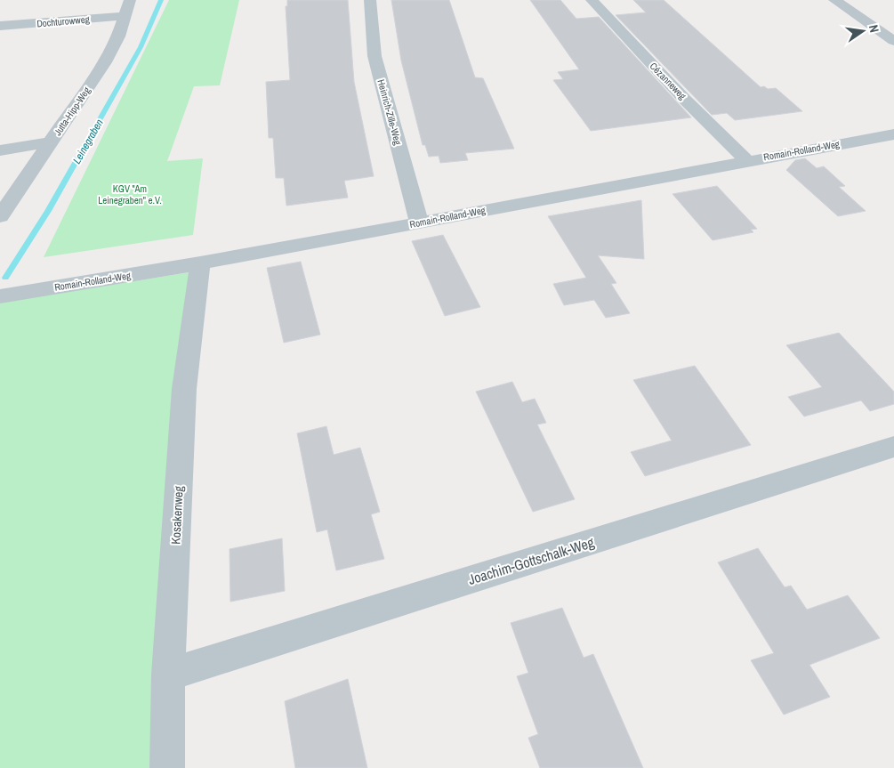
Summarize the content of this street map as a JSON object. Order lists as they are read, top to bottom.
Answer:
{
  "streets": {
    "street": [
      "Dochturowweg",
      "Cézanneweg",
      "Jutta-Hipp-Weg",
      "Heinrich-Zille-Weg",
      "Romain-Rolland-Weg",
      "Kosakenweg",
      "Joachim-Gottschalk-Weg"
    ]
  },
  "crossings": [
    ["Dochturowweg", "Jutta-Hipp-Weg"],
    ["Cézanneweg", "Romain-Rolland-Weg"],
    ["Heinrich-Zille-Weg", "Romain-Rolland-Weg"],
    ["Romain-Rolland-Weg", "Kosakenweg"],
    ["Kosakenweg", "Joachim-Gottschalk-Weg"]
  ],
  "water": ["Leinegraben"],
  "parks": ["KGV \"Am Leinegraben\" e.V."],
  "north": "right"
}
